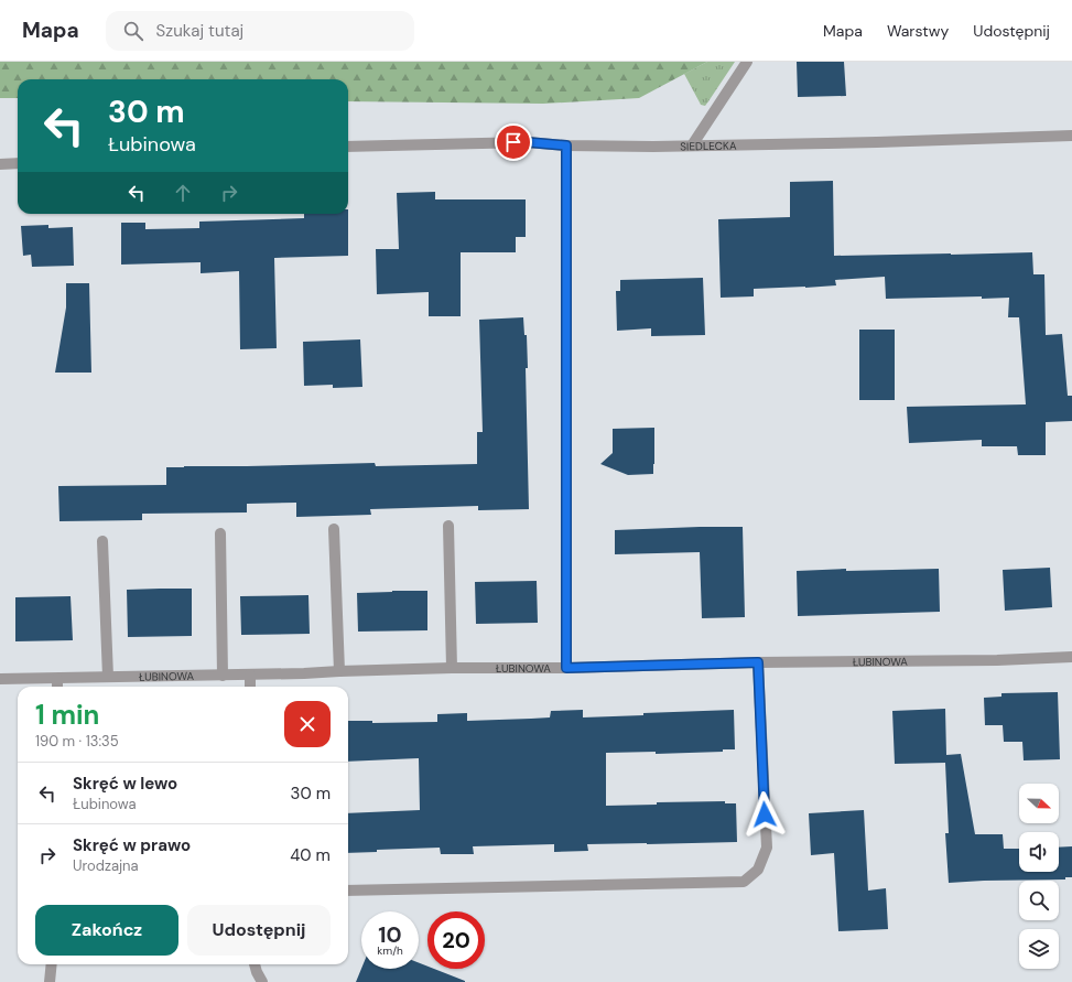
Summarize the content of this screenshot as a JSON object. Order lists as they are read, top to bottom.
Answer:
{
  "streets": {
    "street": ["SIEDLECKA", "ŁUBINOWA"]
  },
  "north": "right",
  "page": {
    "header": "Mapa",
    "search": "Szukaj tutaj",
    "nav": ["Mapa", "Warstwy", "Udostępnij"],
    "turn": ["30 m", "Łubinowa"],
    "heading": ["1 min", "190 m · 13:35"],
    "list": [
      {
        "name": "Skręć w lewo",
        "note": "Łubinowa",
        "value": "30 m"
      },
      {
        "name": "Skręć w prawo",
        "note": "Urodzajna",
        "value": "40 m"
      }
    ],
    "buttons": ["Zakończ", "Udostępnij"],
    "speed": "10 km/h",
    "limit": "20"
  }
}
